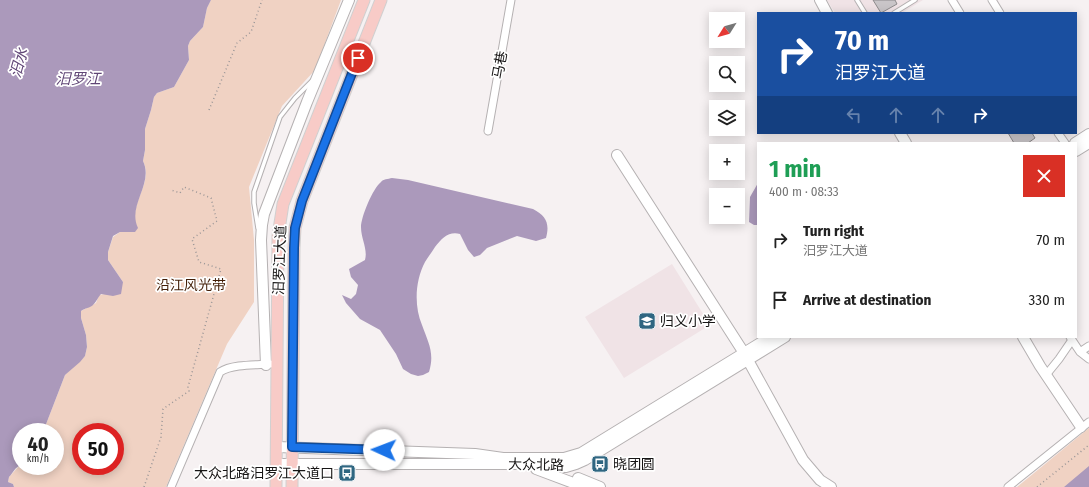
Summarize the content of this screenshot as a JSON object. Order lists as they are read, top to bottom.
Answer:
{
  "streets": {
    "main road": ["汨罗江大道", "大众北路"],
    "street": ["马巷"]
  },
  "crossings": [
    ["汨罗江大道", "大众北路"]
  ],
  "water": ["汨水", "汨罗江"],
  "parks": ["沿江风光带"],
  "places": {
    "school or university": ["归义小学"],
    "bus stop": ["晓团圆", "大众北路汨罗江大道口"]
  },
  "north": "bottom left",
  "page": {
    "map_buttons": ["+", "−"],
    "turn": ["70 m", "汨罗江大道"],
    "heading": ["1 min", "400 m · 08:33"],
    "list": [
      {
        "name": "Turn right",
        "note": "汨罗江大道",
        "value": "70 m"
      },
      {
        "name": "Arrive at destination",
        "value": "330 m"
      }
    ],
    "speed": "40 km/h",
    "limit": "50"
  }
}
